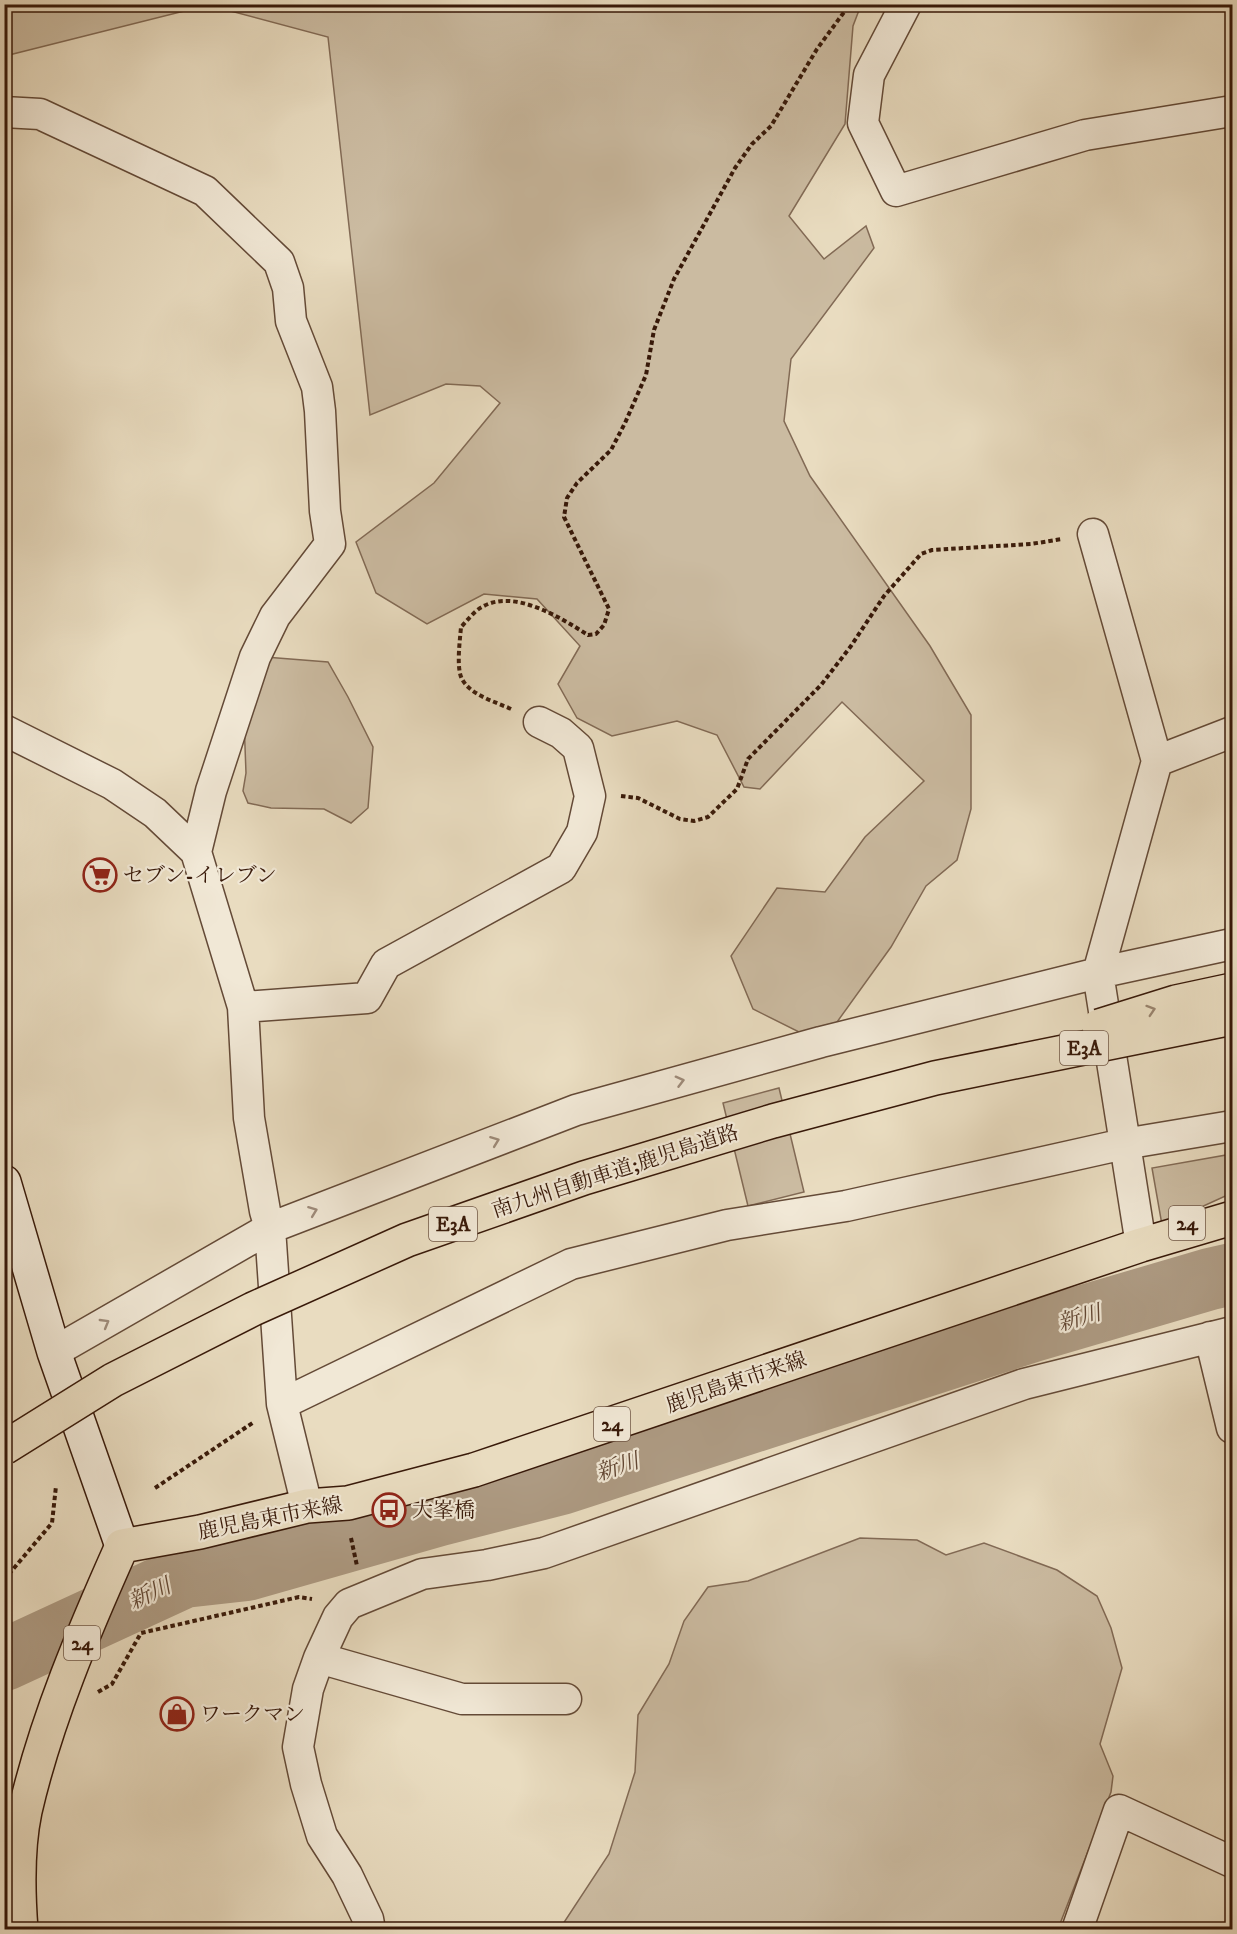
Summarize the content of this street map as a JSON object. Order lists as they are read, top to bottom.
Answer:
{
  "streets": {
    "main road": [
      "E3A",
      "南九州自動車道;鹿児島道路",
      "24",
      "鹿児島東市来線"
    ]
  },
  "crossings": [
    ["24", "鹿児島東市来線"]
  ],
  "water": ["新川"],
  "places": {
    "supermarket": ["セブン-イレブン"],
    "bus stop": ["大峯橋"],
    "shop": ["ワークマン"]
  }
}
